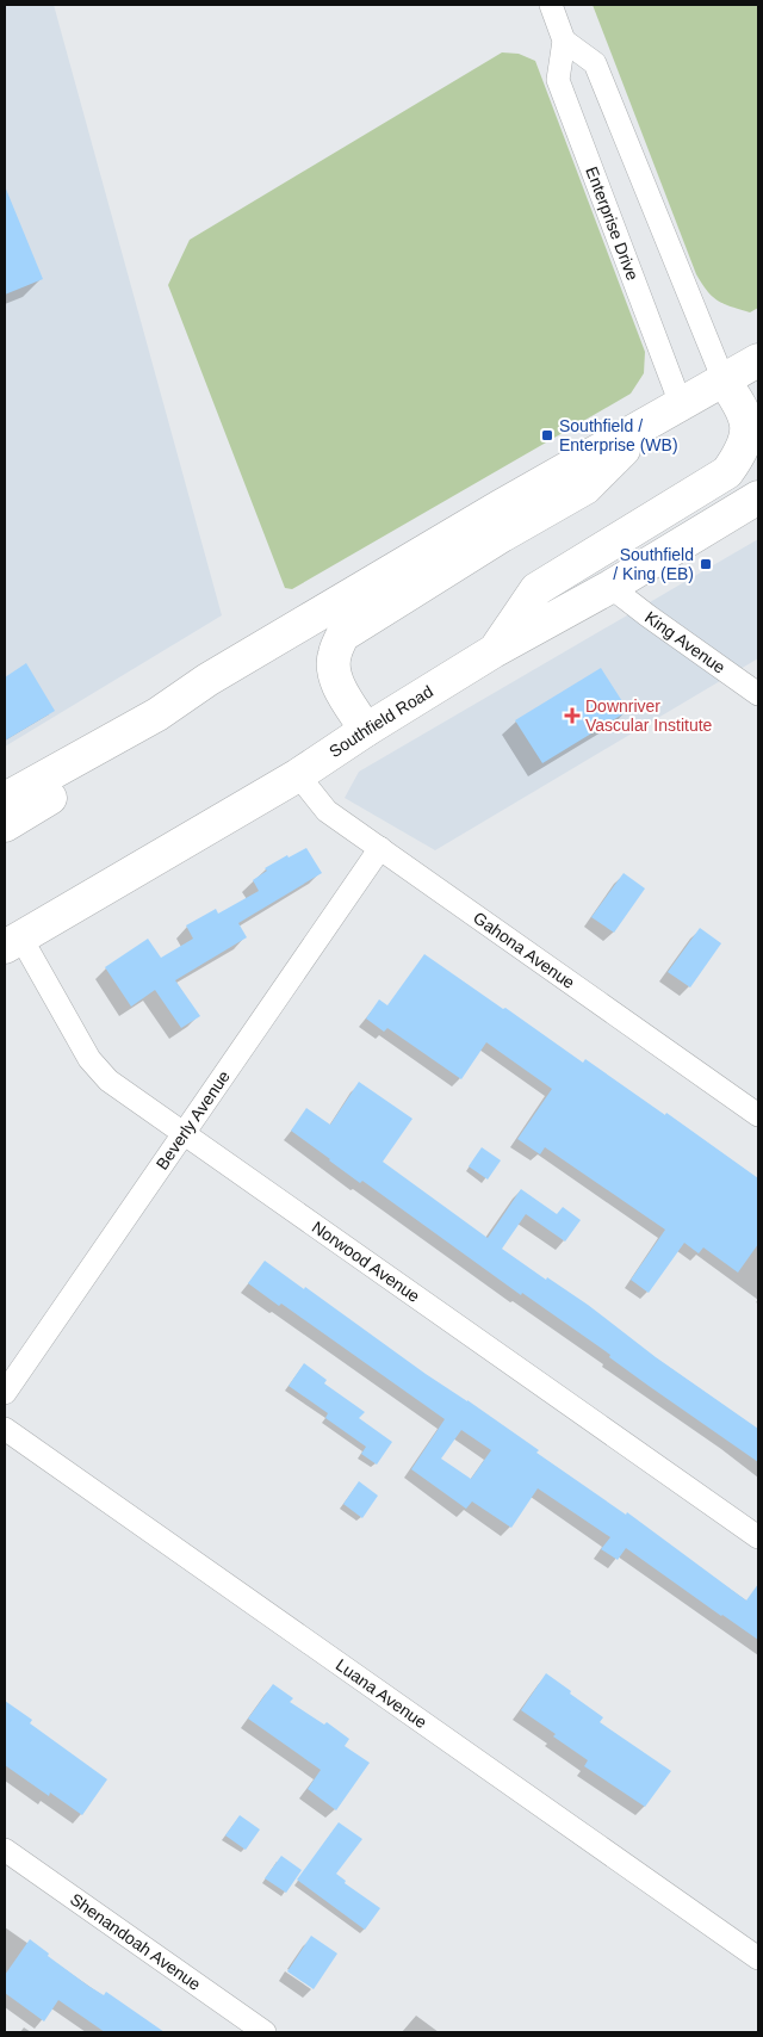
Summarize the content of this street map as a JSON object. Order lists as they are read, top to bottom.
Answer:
{
  "streets": {
    "highway": ["Southfield Road"],
    "street": [
      "Enterprise Drive",
      "King Avenue",
      "Gahona Avenue",
      "Beverly Avenue",
      "Norwood Avenue",
      "Luana Avenue",
      "Shenandoah Avenue"
    ]
  },
  "crossings": [
    ["King Avenue", "Southfield Road"],
    ["Southfield Road", "Gahona Avenue"],
    ["Southfield Road", "Norwood Avenue"],
    ["Gahona Avenue", "Beverly Avenue"],
    ["Beverly Avenue", "Norwood Avenue"]
  ],
  "places": {
    "transit": ["Southfield / Enterprise (WB)", "Southfield / King (EB)"],
    "health": ["Downriver Vascular Institute"]
  }
}
